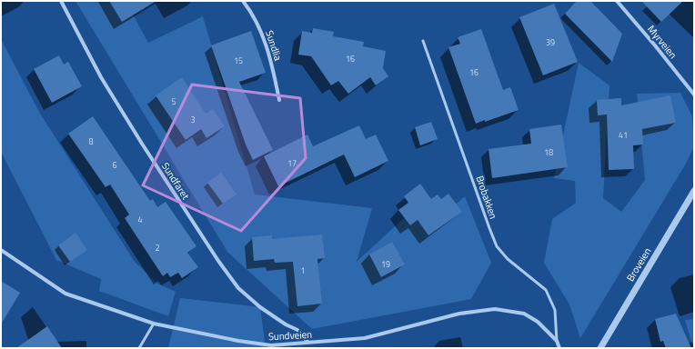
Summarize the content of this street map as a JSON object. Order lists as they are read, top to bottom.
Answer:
{
  "streets": {
    "street": [
      "Myrveien",
      "Sundlia",
      "Sundfaret",
      "Broveien",
      "Sundveien"
    ],
    "lane": ["Brobakken"]
  },
  "crossings": [
    ["Sundfaret", "Sundveien"],
    ["Brobakken", "Sundveien"]
  ],
  "house_numbers": [
    "39",
    "16",
    "15",
    "16",
    "5",
    "3",
    "41",
    "8",
    "18",
    "17",
    "6",
    "4",
    "2",
    "19",
    "1"
  ]
}
